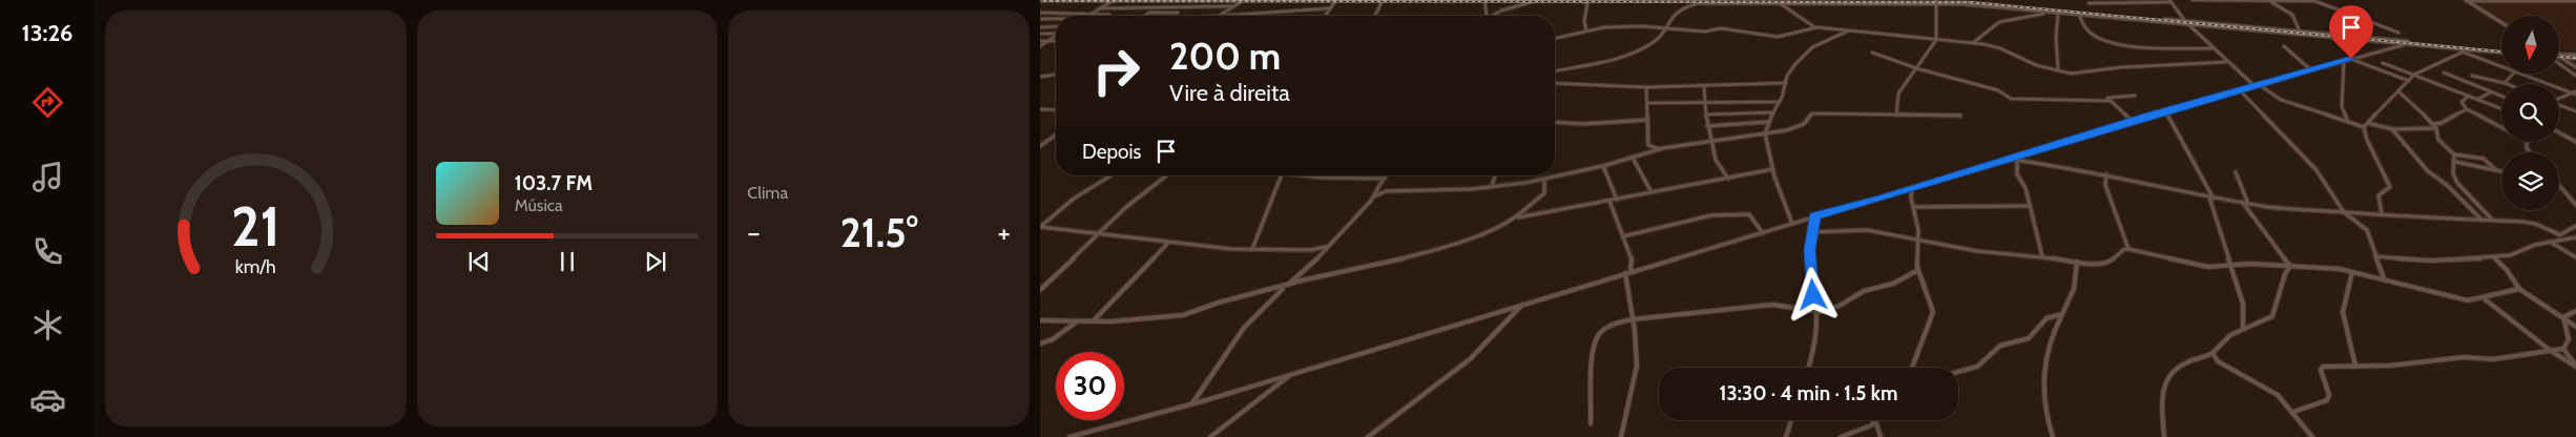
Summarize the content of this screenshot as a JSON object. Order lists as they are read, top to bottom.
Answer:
{
  "north": "bottom",
  "page": {
    "tabs": "13:26",
    "tile": "Clima",
    "turn": ["200 m", "Vire à direita"],
    "then": "Depois",
    "song": ["103.7 FM", "Música"],
    "heat": ["−", "21.5°", "+"],
    "limit": "30",
    "trip": "13:30 · 4 min · 1.5 km",
    "gauge": ["21", "km/h"]
  }
}
